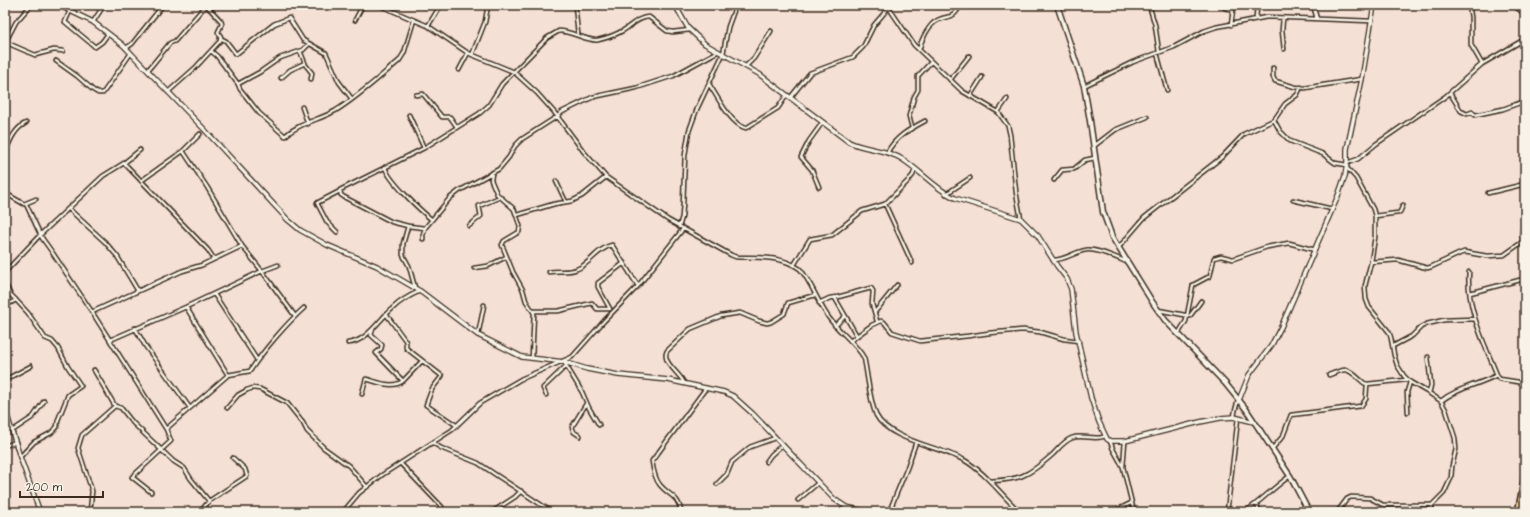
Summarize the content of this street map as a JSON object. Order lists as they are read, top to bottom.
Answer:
{
  "scale_bar": "200 m"
}
